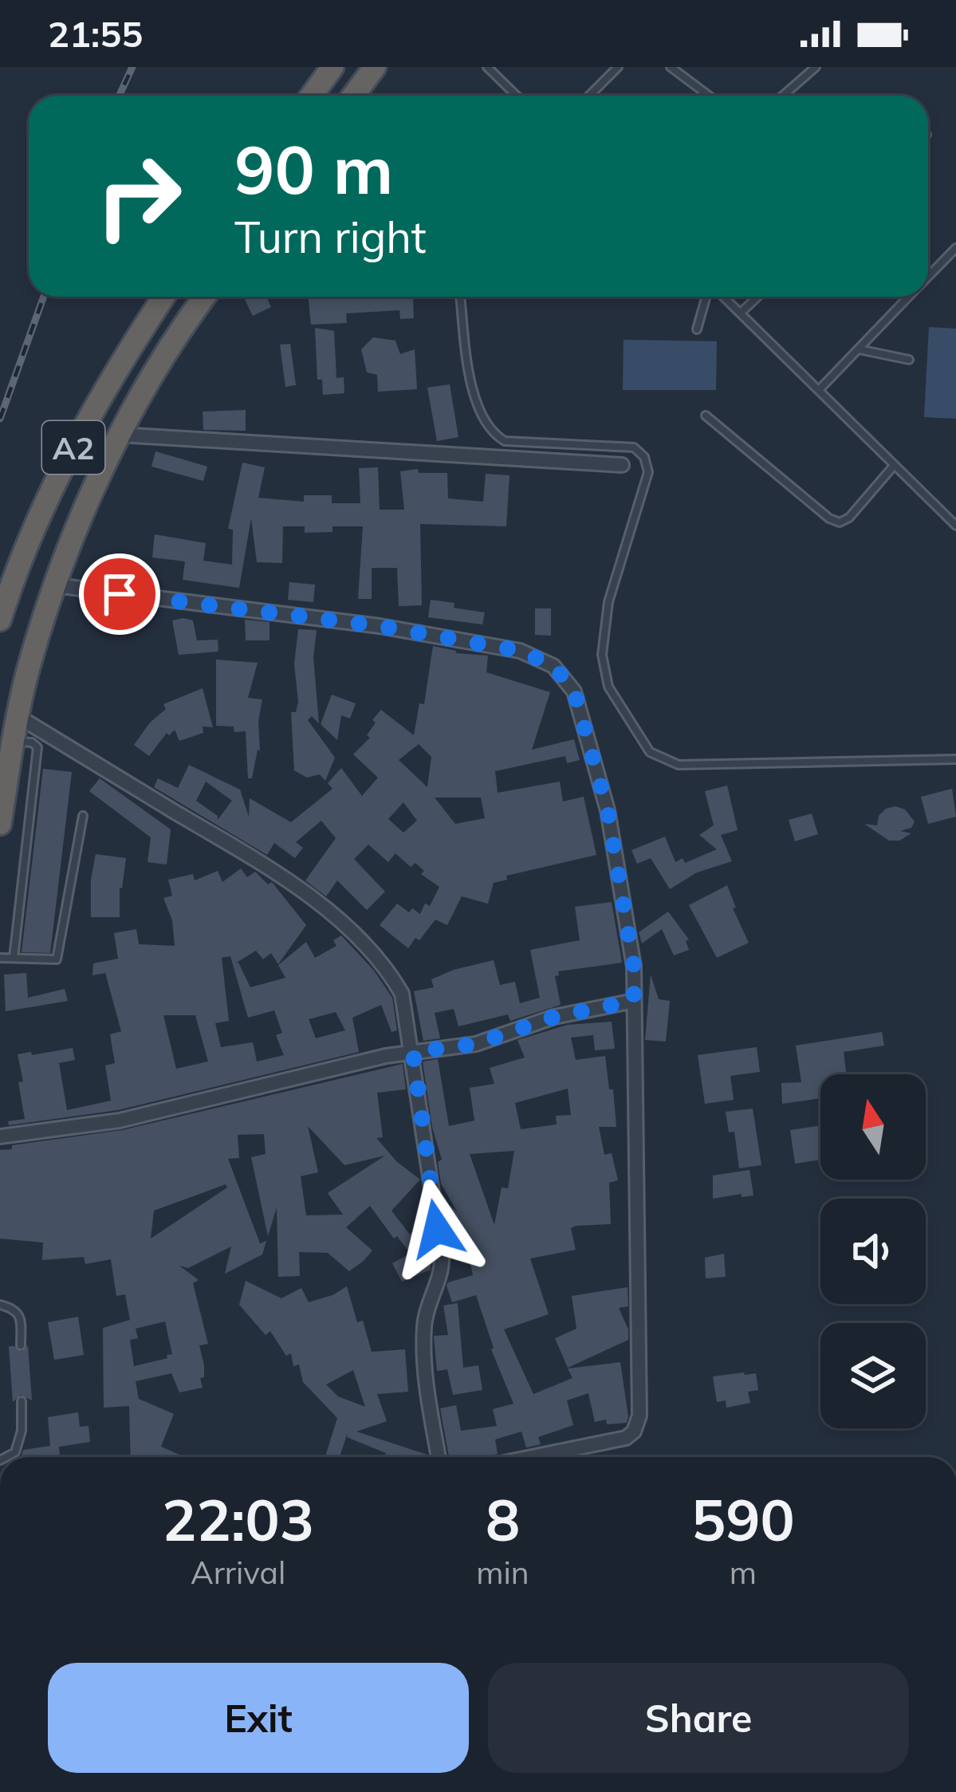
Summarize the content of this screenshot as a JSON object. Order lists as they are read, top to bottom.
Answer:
{
  "streets": {
    "highway": ["A2"]
  },
  "north": "top",
  "page": {
    "status": "21:55",
    "turn": ["90 m", "Turn right"],
    "eta": [
      "22:03",
      "Arrival",
      "8",
      "min",
      "590",
      "m"
    ],
    "buttons": ["Exit", "Share"]
  }
}
